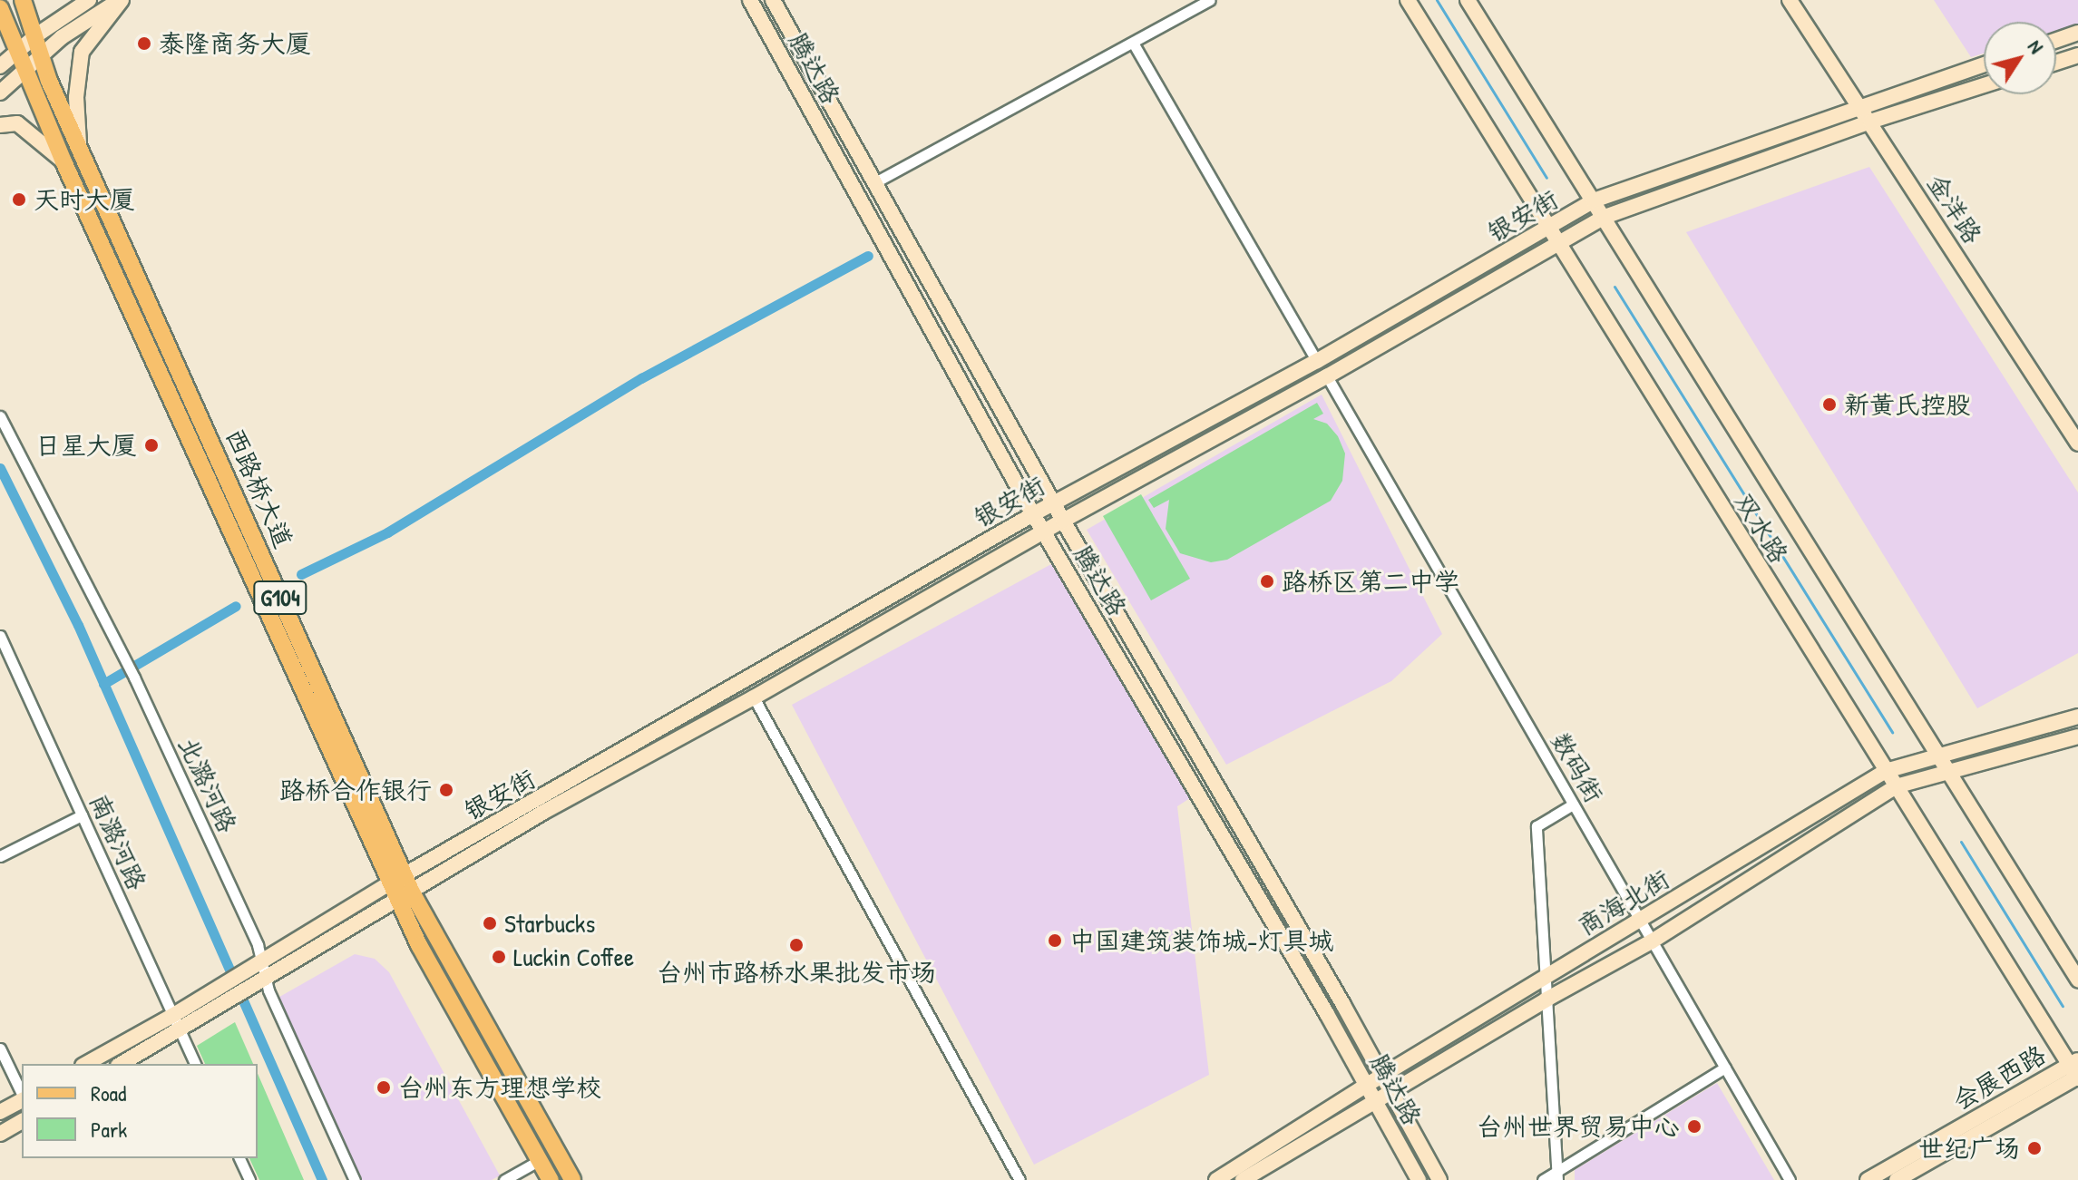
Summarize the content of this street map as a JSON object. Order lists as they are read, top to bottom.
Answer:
{
  "streets": {
    "main road": [
      "腾达路",
      "金洋路",
      "银安街",
      "西路桥大道",
      "双水路",
      "G104",
      "商海北街",
      "会展西路"
    ],
    "street": ["数码街", "北潞河路", "南潞河路"]
  },
  "crossings": [
    ["腾达路", "银安街"],
    ["腾达路", "商海北街"],
    ["金洋路", "银安街"],
    ["银安街", "西路桥大道"],
    ["银安街", "双水路"],
    ["银安街", "数码街"],
    ["银安街", "北潞河路"],
    ["银安街", "南潞河路"],
    ["双水路", "商海北街"],
    ["双水路", "会展西路"],
    ["数码街", "商海北街"]
  ],
  "places": [
    "泰隆商务大厦",
    "天时大厦",
    "新黄氏控股",
    "日星大厦",
    "路桥区第二中学",
    "路桥合作银行",
    "Starbucks",
    "中国建筑装饰城-灯具城",
    "台州市路桥水果批发市场",
    "Luckin Coffee",
    "台州东方理想学校",
    "台州世界贸易中心",
    "世纪广场"
  ],
  "legend": ["Road", "Park"],
  "north": "top right"
}
